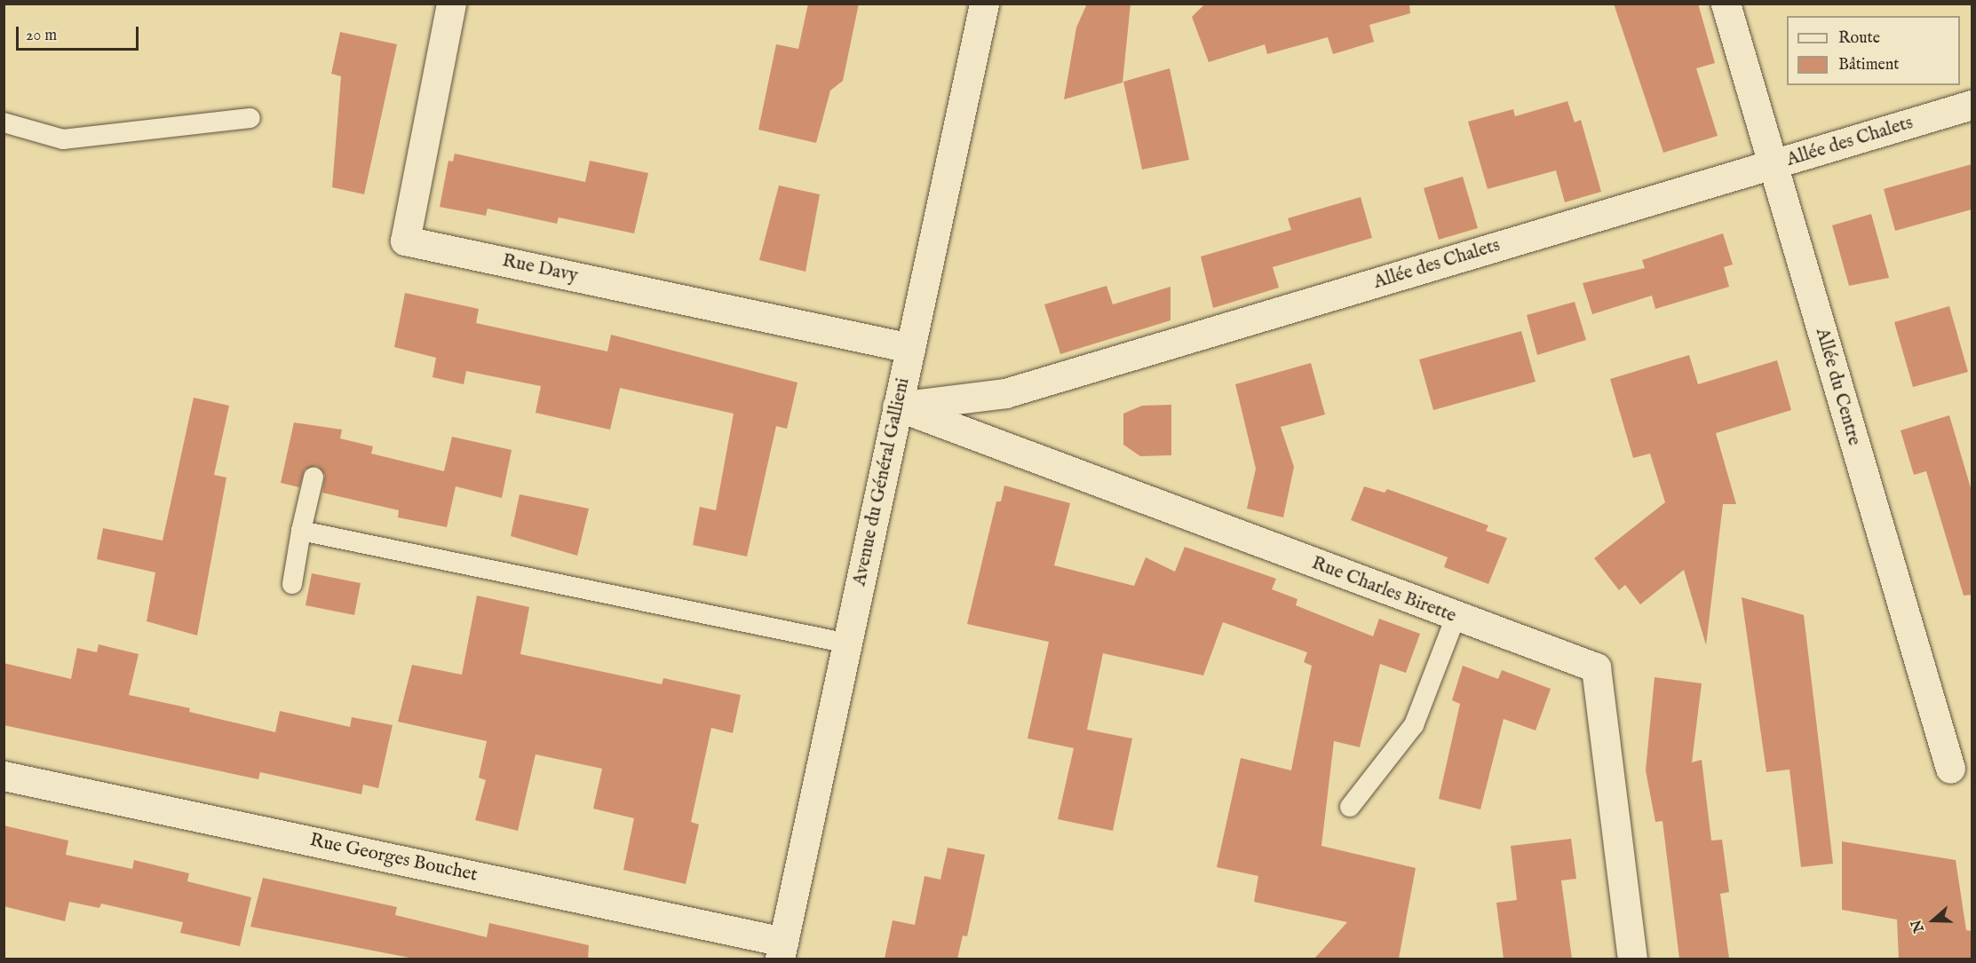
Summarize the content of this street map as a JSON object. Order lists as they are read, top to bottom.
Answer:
{
  "streets": {
    "street": [
      "Allée des Chalets",
      "Rue Davy",
      "Allée du Centre",
      "Avenue du Général Gallieni",
      "Rue Charles Birette",
      "Rue Georges Bouchet"
    ]
  },
  "crossings": [
    ["Allée des Chalets", "Allée du Centre"],
    ["Allée des Chalets", "Avenue du Général Gallieni"],
    ["Allée des Chalets", "Rue Charles Birette"],
    ["Rue Davy", "Avenue du Général Gallieni"],
    ["Avenue du Général Gallieni", "Rue Charles Birette"],
    ["Avenue du Général Gallieni", "Rue Georges Bouchet"]
  ],
  "legend": ["Route", "Bâtiment"],
  "scale_bar": "20 m",
  "north": "left"
}
